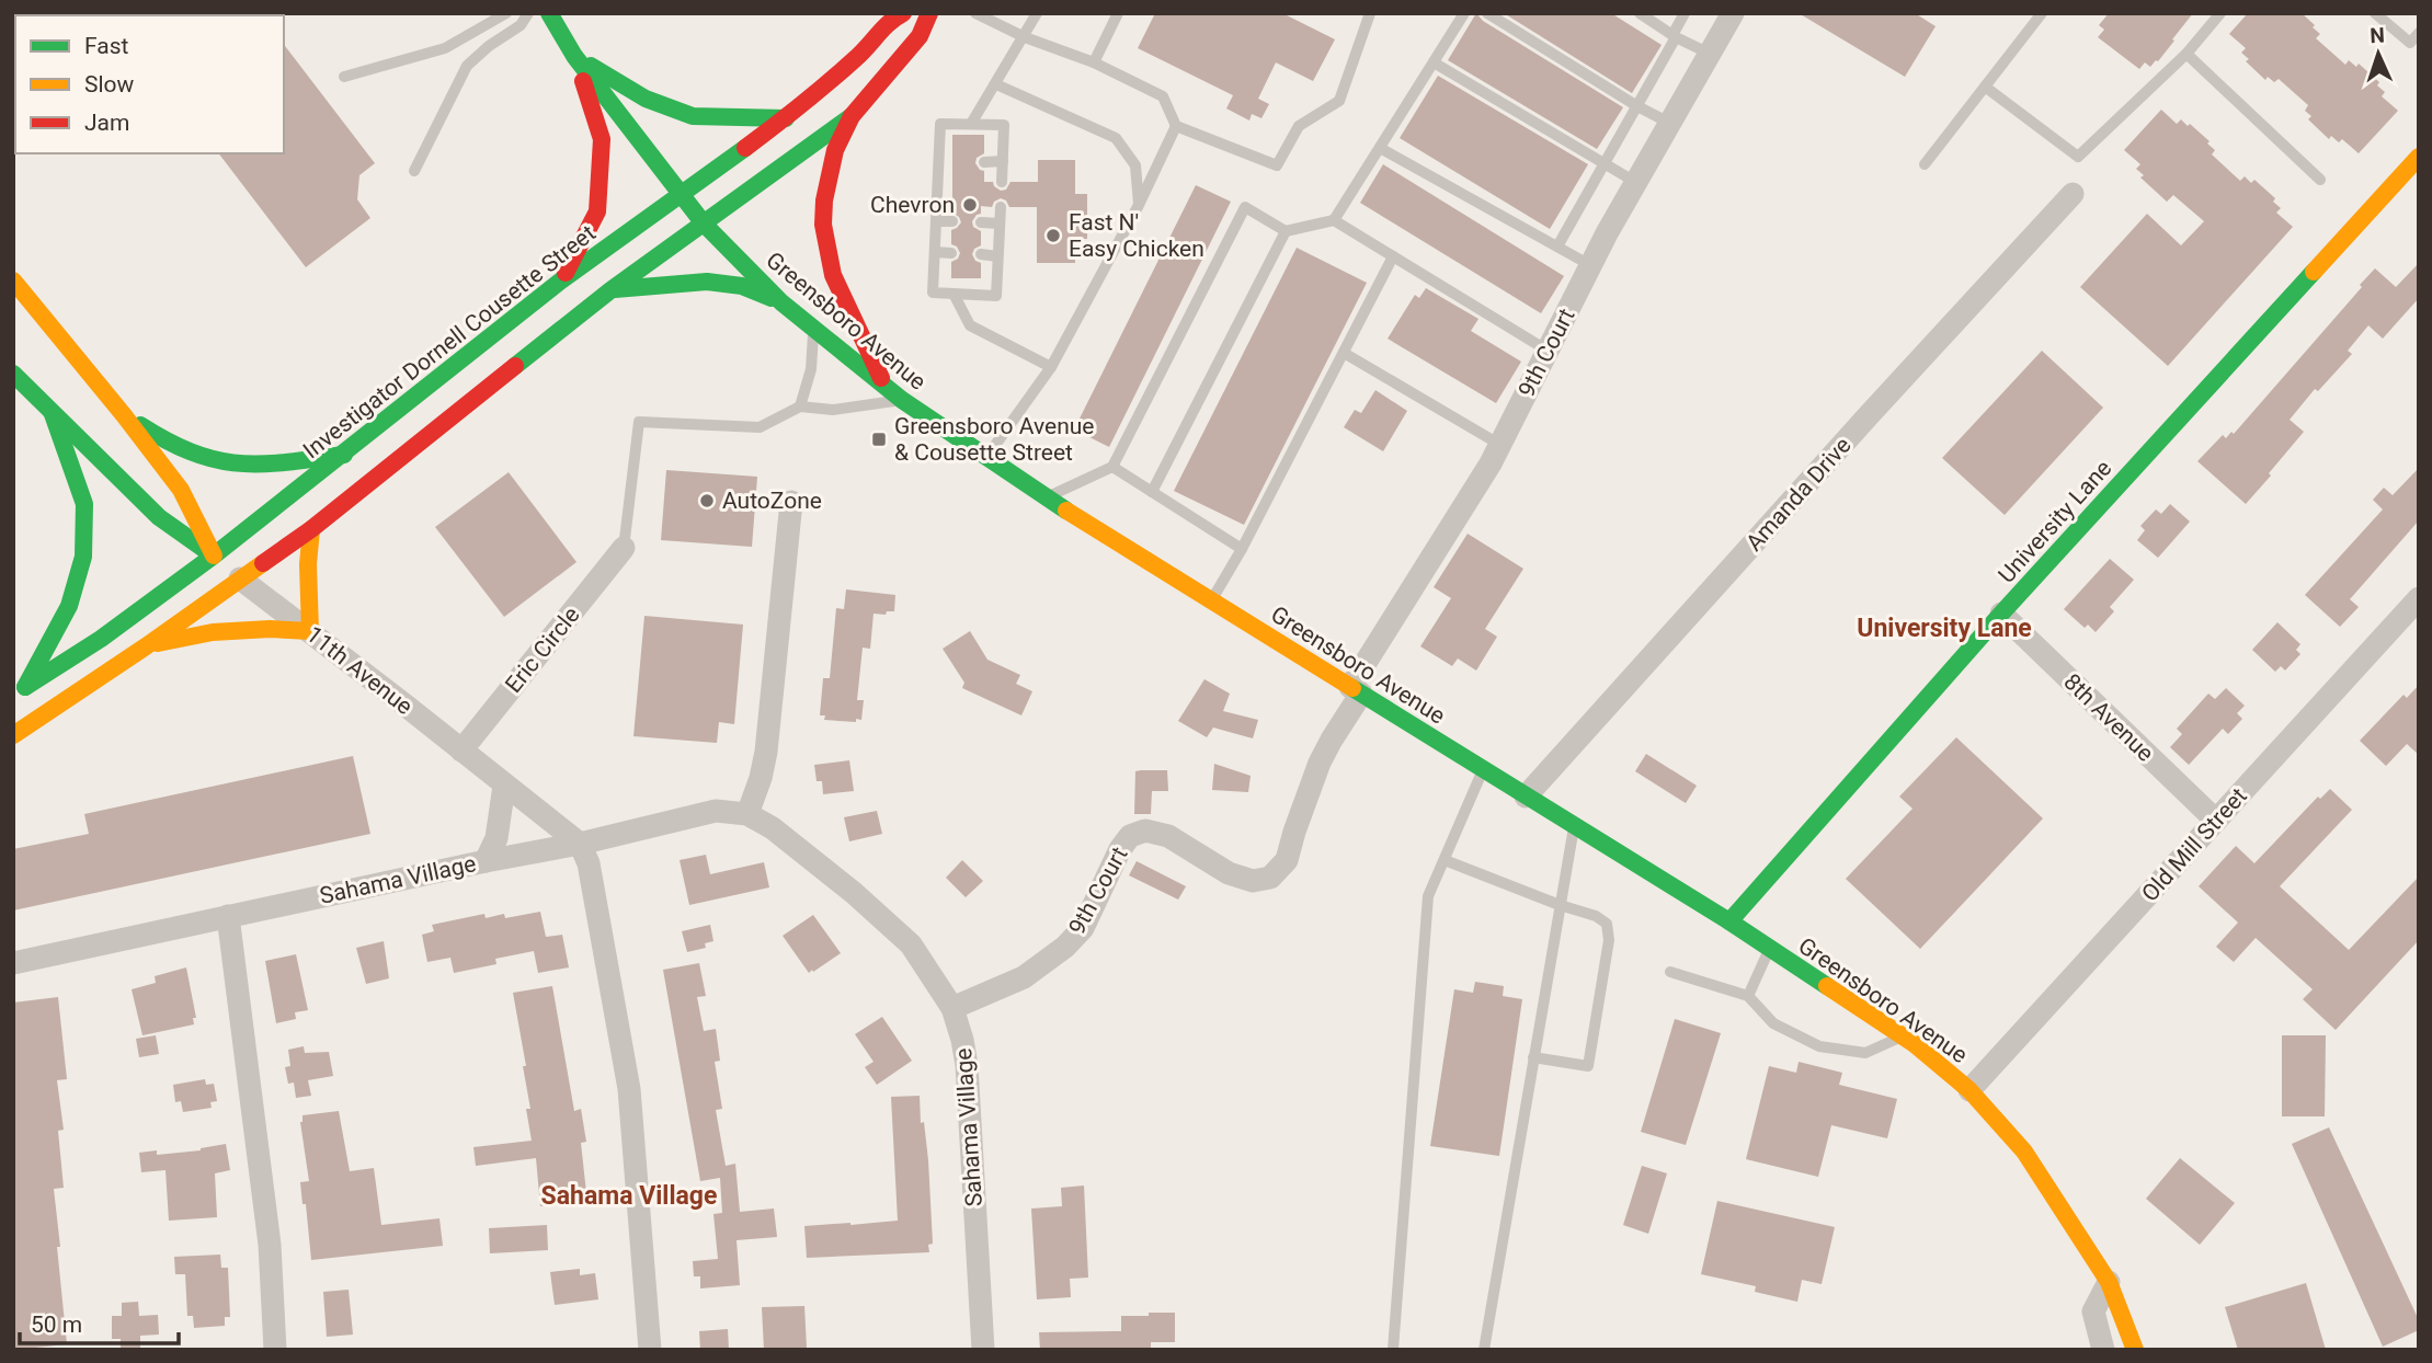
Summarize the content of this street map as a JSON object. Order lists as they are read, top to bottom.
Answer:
{
  "streets": {
    "main road": [
      "Greensboro Avenue",
      "Investigator Dornell Cousette Street",
      "University Lane",
      "11th Avenue"
    ],
    "street": [
      "9th Court",
      "Amanda Drive",
      "Eric Circle",
      "8th Avenue",
      "Old Mill Street",
      "Sahama Village"
    ]
  },
  "crossings": [
    ["Greensboro Avenue", "Investigator Dornell Cousette Street"],
    ["Greensboro Avenue", "9th Court"],
    ["Greensboro Avenue", "Amanda Drive"],
    ["Greensboro Avenue", "University Lane"],
    ["Greensboro Avenue", "Old Mill Street"],
    ["Investigator Dornell Cousette Street", "11th Avenue"],
    ["9th Court", "Sahama Village"],
    ["University Lane", "8th Avenue"],
    ["Eric Circle", "11th Avenue"],
    ["11th Avenue", "Sahama Village"],
    ["8th Avenue", "Old Mill Street"]
  ],
  "districts": ["University Lane", "Sahama Village"],
  "places": {
    "other": ["Chevron", "Fast N' Easy Chicken", "AutoZone"],
    "transit": ["Greensboro Avenue & Cousette Street"]
  },
  "legend": ["Fast", "Slow", "Jam"],
  "scale_bar": "50 m",
  "north": "top"
}
